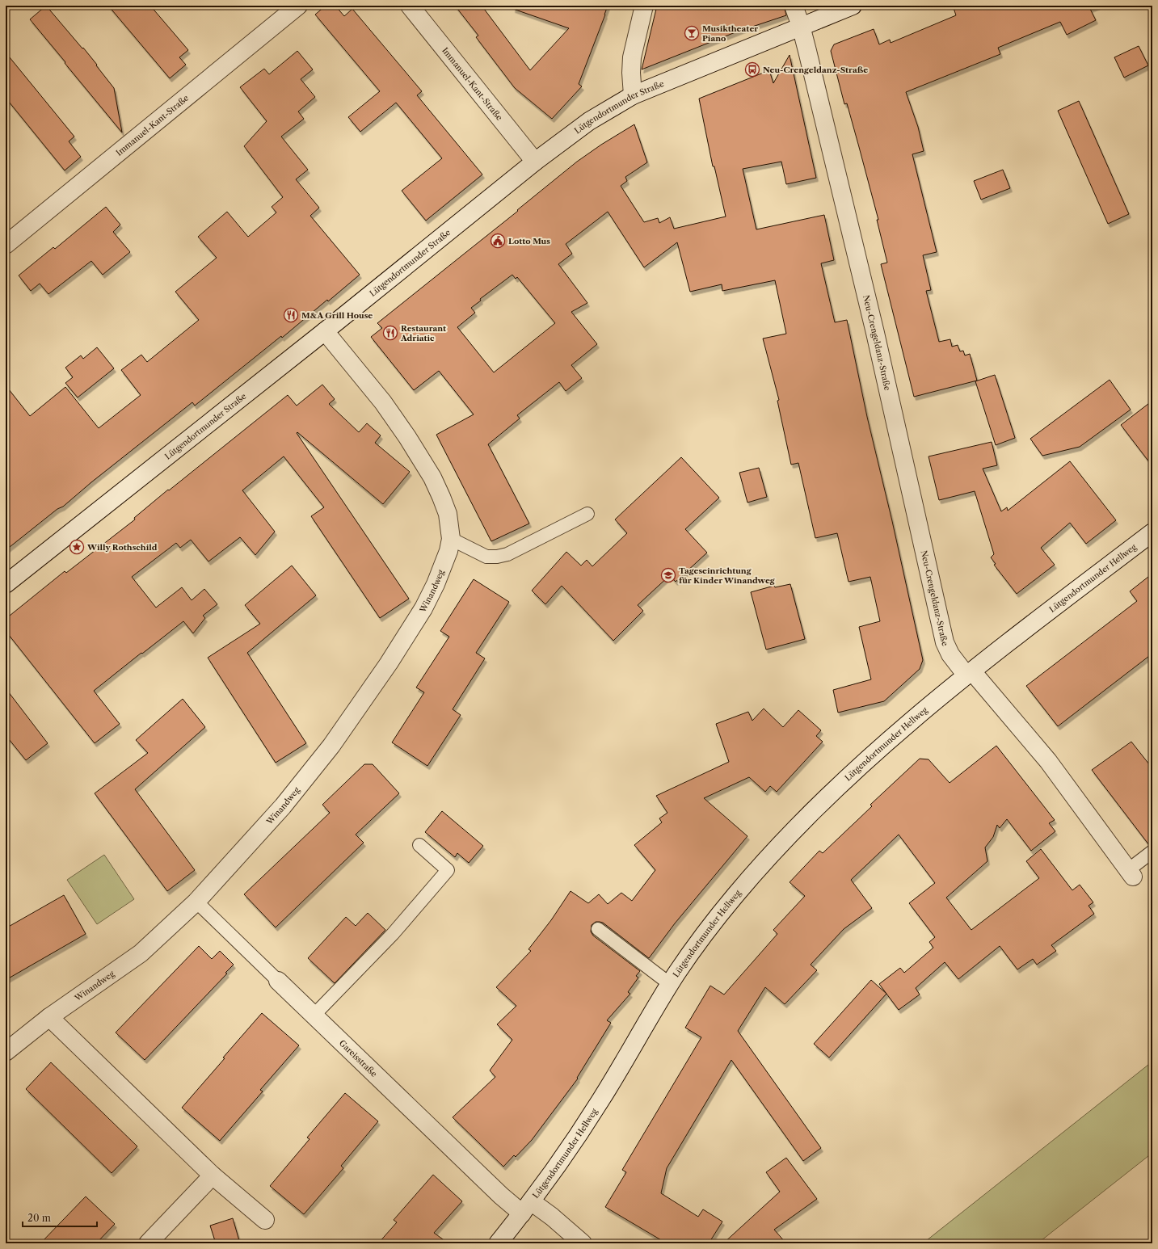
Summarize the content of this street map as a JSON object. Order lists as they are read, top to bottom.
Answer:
{
  "streets": {
    "street": [
      "Immanuel-Kant-Straße",
      "Lütgendortmunder Straße",
      "Neu-Crengeldanz-Straße",
      "Lütgendortmunder Hellweg",
      "Winandweg",
      "Gareisstraße"
    ]
  },
  "crossings": [
    ["Immanuel-Kant-Straße", "Lütgendortmunder Straße"],
    ["Lütgendortmunder Straße", "Neu-Crengeldanz-Straße"],
    ["Lütgendortmunder Straße", "Winandweg"],
    ["Neu-Crengeldanz-Straße", "Lütgendortmunder Hellweg"],
    ["Lütgendortmunder Hellweg", "Gareisstraße"],
    ["Winandweg", "Gareisstraße"]
  ],
  "places": {
    "bar": ["Musiktheater Piano"],
    "bus stop": ["Neu-Crengeldanz-Straße"],
    "public building": ["Lotto Mus"],
    "restaurant": ["M&A Grill House", "Restaurant Adriatic"],
    "place": ["Willy Rothschild"],
    "school or university": ["Tageseinrichtung für Kinder Winandweg"]
  },
  "scale_bar": "20 m"
}
